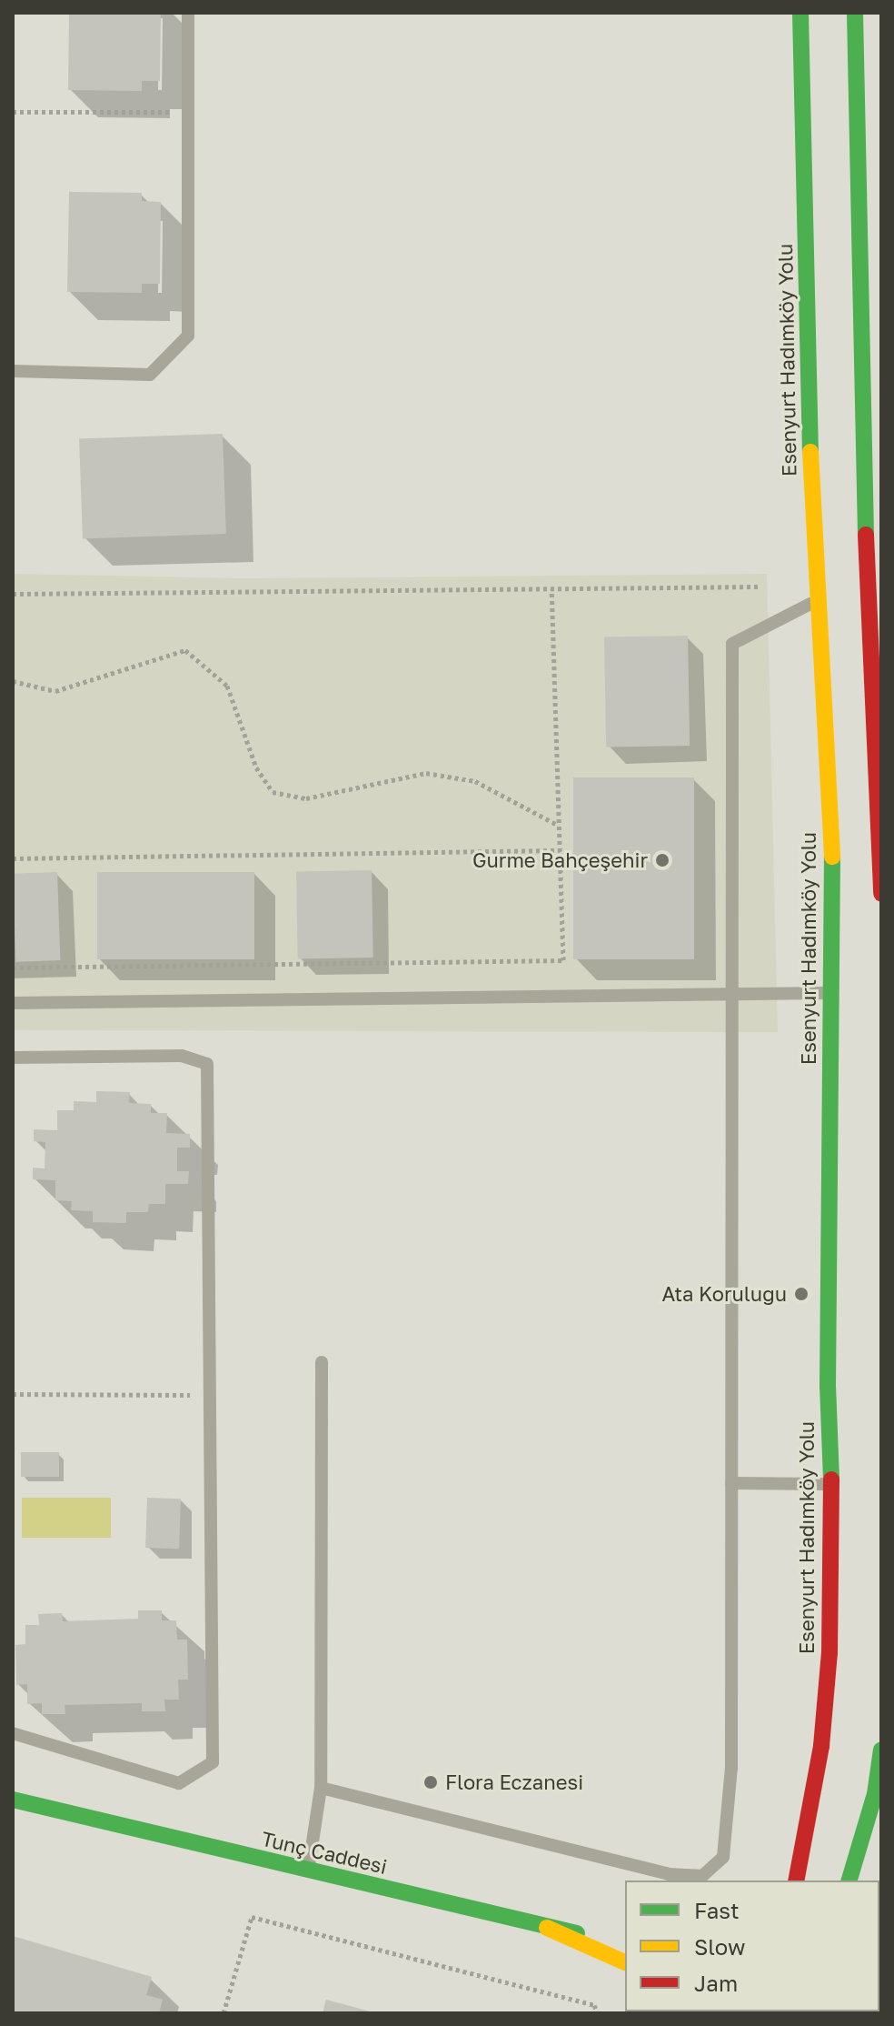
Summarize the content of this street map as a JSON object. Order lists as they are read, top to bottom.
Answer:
{
  "streets": {
    "main road": ["Esenyurt Hadımköy Yolu", "Tunç Caddesi"]
  },
  "places": ["Gurme Bahçeşehir", "Ata Koruluğu", "Flora Eczanesi"],
  "legend": ["Fast", "Slow", "Jam"]
}
